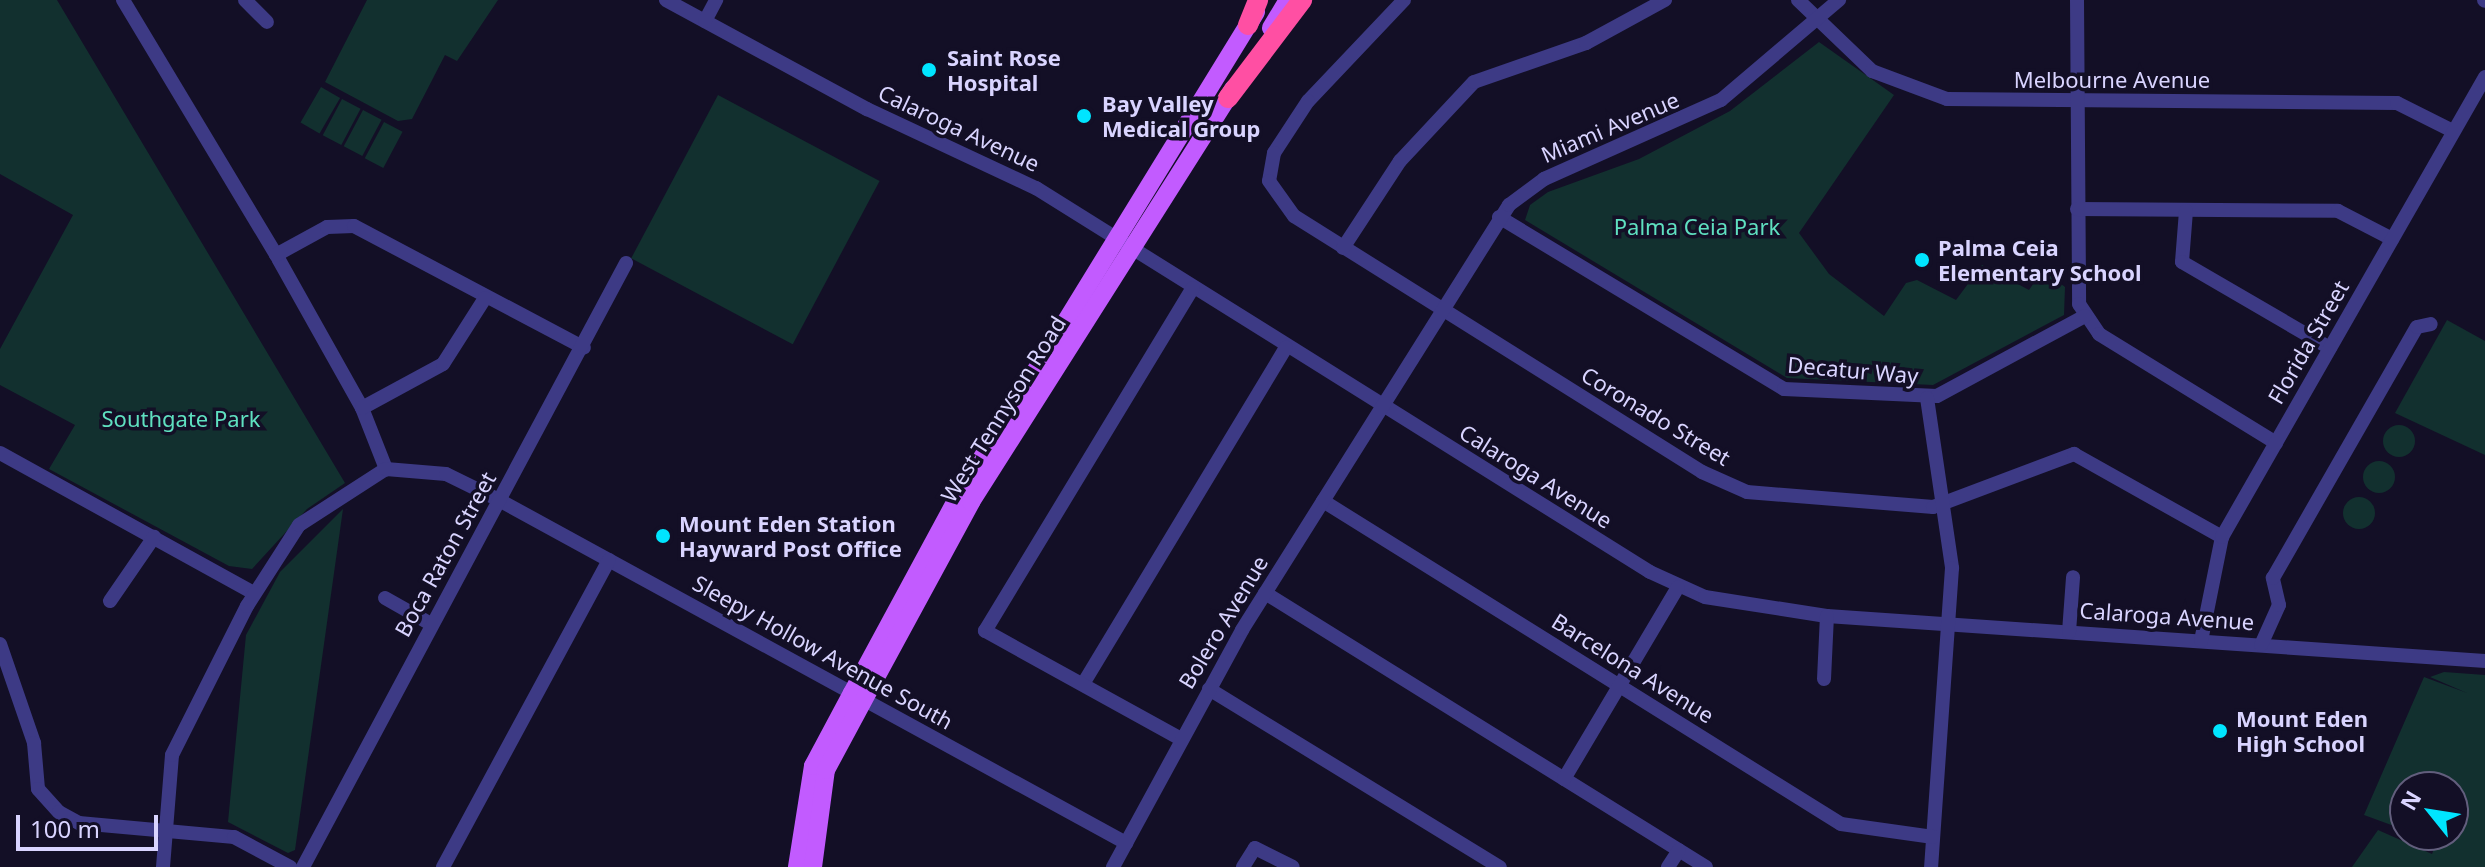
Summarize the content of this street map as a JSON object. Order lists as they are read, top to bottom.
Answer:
{
  "streets": {
    "main road": ["West Tennyson Road"],
    "street": [
      "Melbourne Avenue",
      "Miami Avenue",
      "Calaroga Avenue",
      "Florida Street",
      "Decatur Way",
      "Coronado Street",
      "Boca Raton Street",
      "Bolero Avenue",
      "Sleepy Hollow Avenue South",
      "Barcelona Avenue"
    ]
  },
  "crossings": [
    ["Melbourne Avenue", "Miami Avenue"],
    ["Melbourne Avenue", "Florida Street"],
    ["Miami Avenue", "Calaroga Avenue"],
    ["Miami Avenue", "Decatur Way"],
    ["Miami Avenue", "Coronado Street"],
    ["Miami Avenue", "Bolero Avenue"],
    ["Calaroga Avenue", "Florida Street"],
    ["Calaroga Avenue", "West Tennyson Road"],
    ["Calaroga Avenue", "Bolero Avenue"],
    ["Florida Street", "Coronado Street"],
    ["West Tennyson Road", "Sleepy Hollow Avenue South"],
    ["Boca Raton Street", "Sleepy Hollow Avenue South"],
    ["Bolero Avenue", "Sleepy Hollow Avenue South"],
    ["Bolero Avenue", "Barcelona Avenue"]
  ],
  "parks": ["Palma Ceia Park", "Southgate Park"],
  "places": [
    "Saint Rose Hospital",
    "Bay Valley Medical Group",
    "Palma Ceia Elementary School",
    "Mount Eden Station Hayward Post Office",
    "Mount Eden High School"
  ],
  "scale_bar": "100 m",
  "north": "top left"
}
